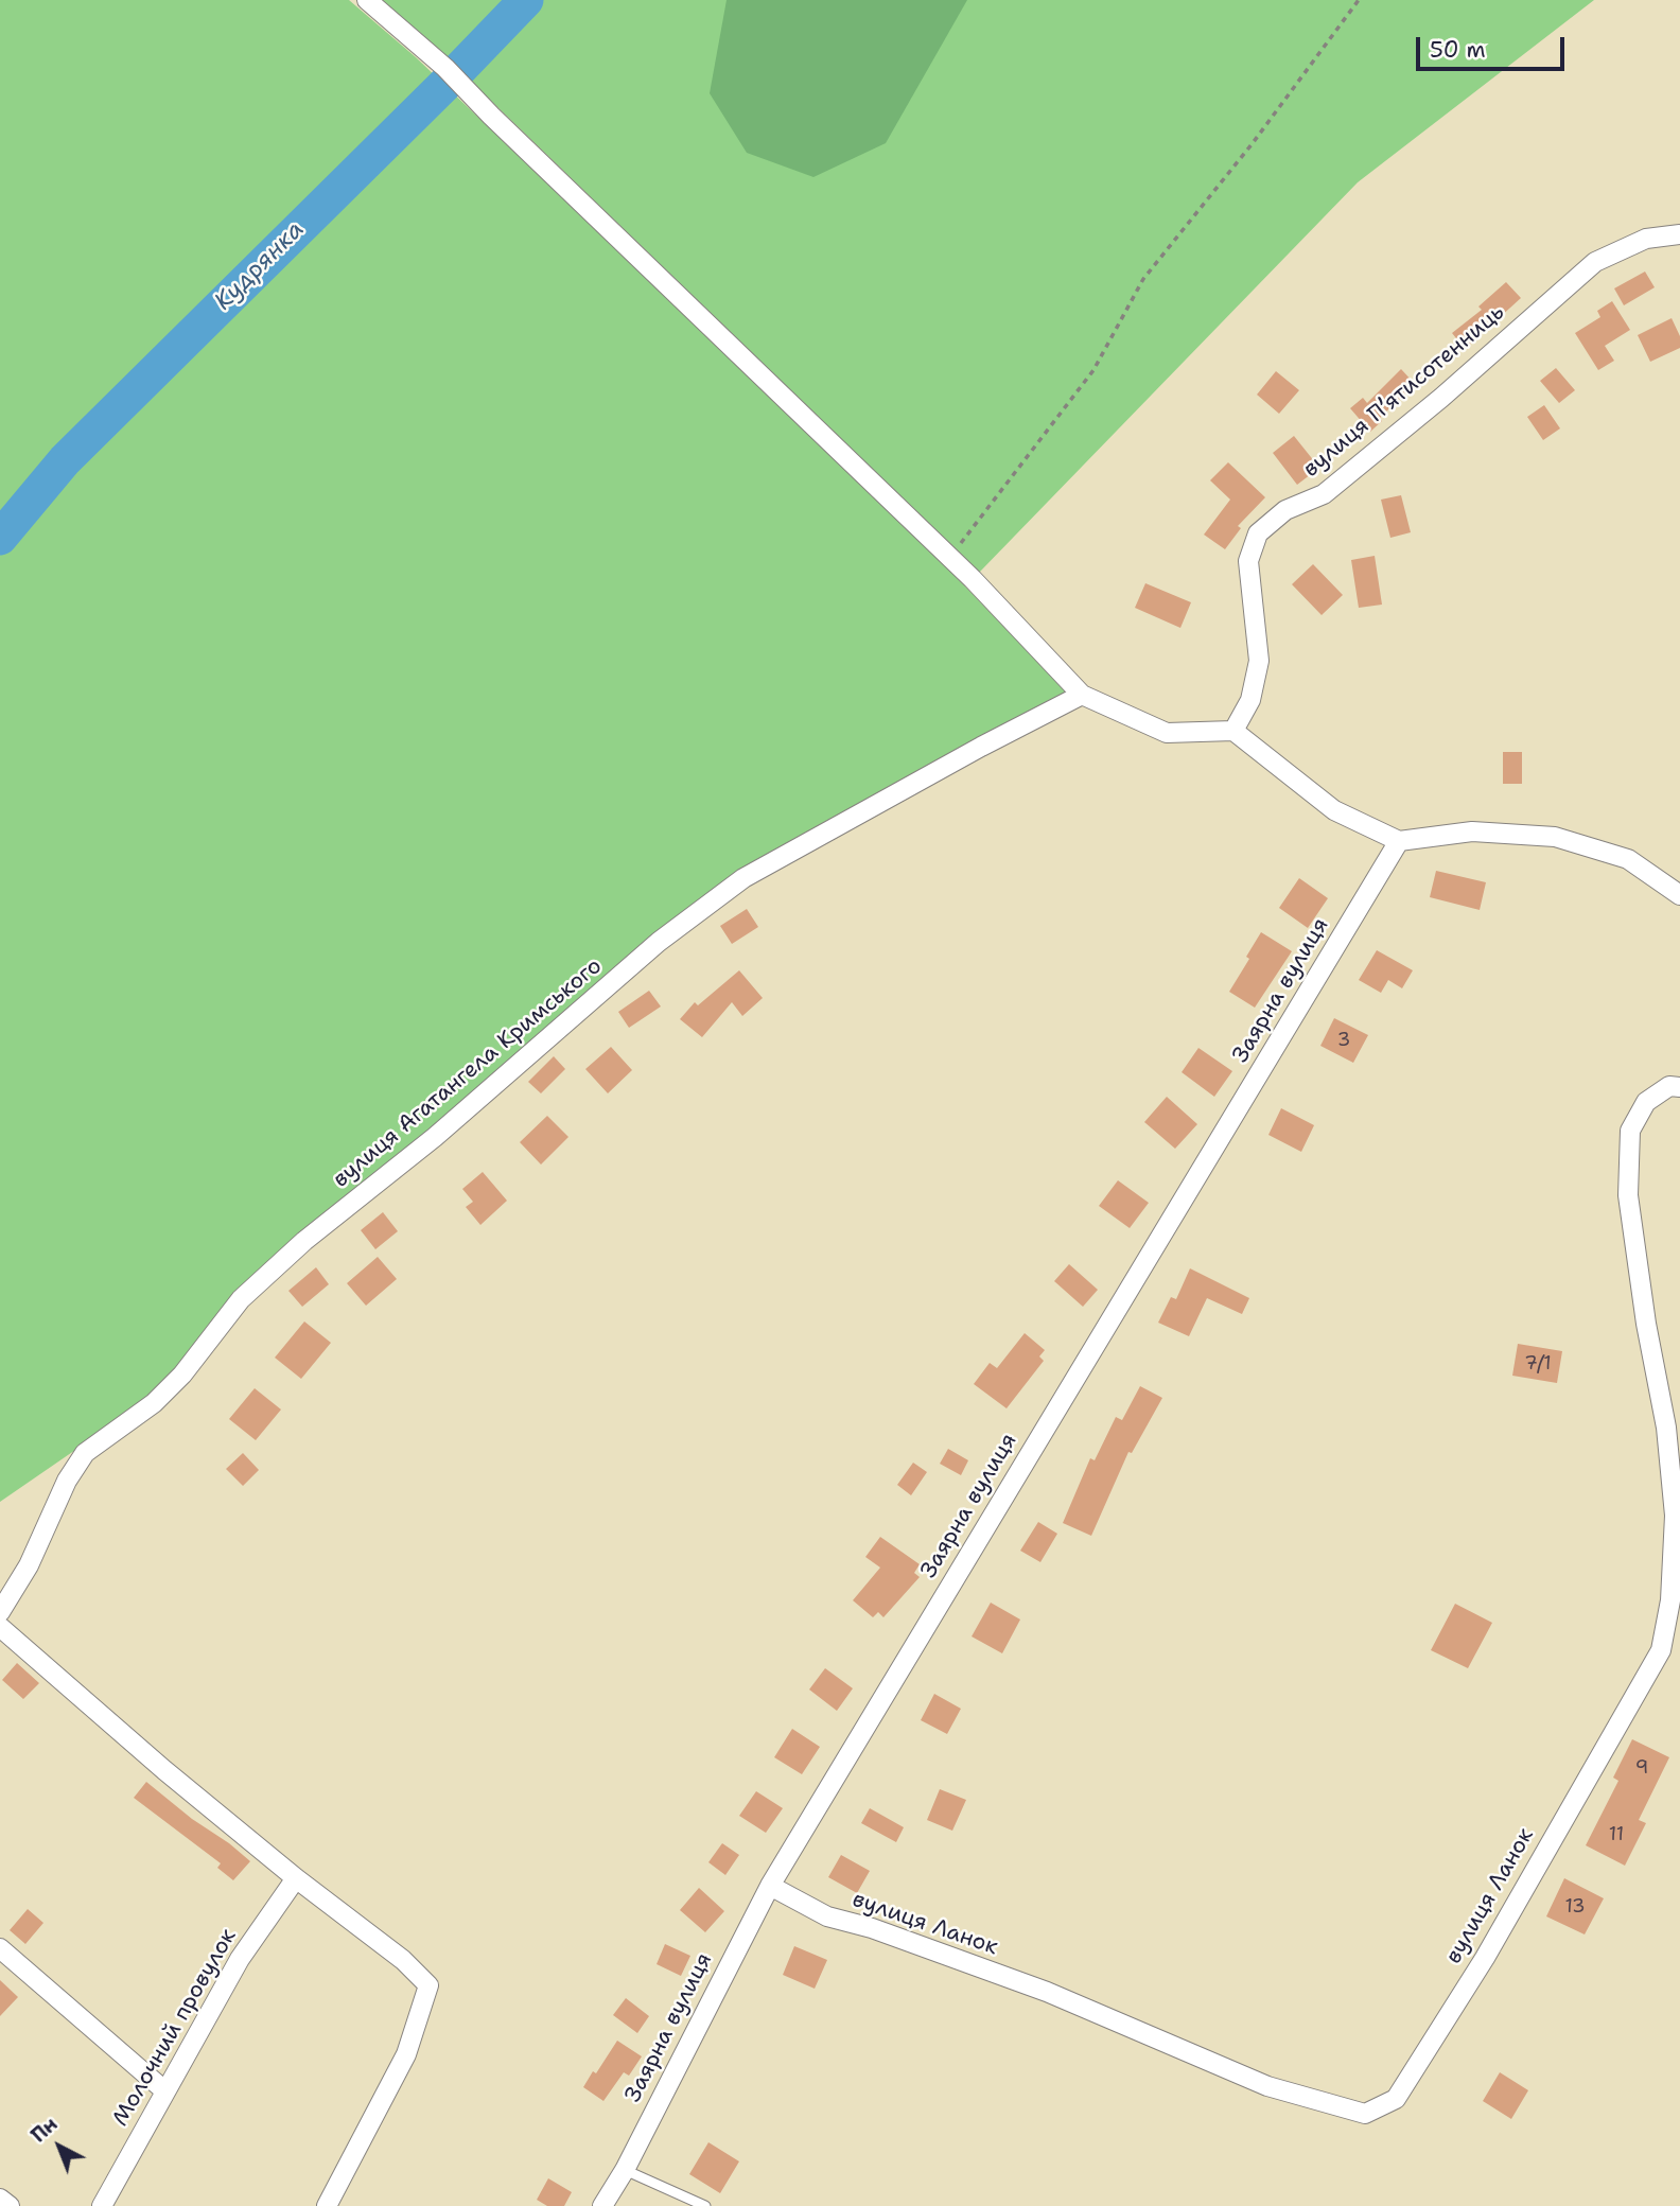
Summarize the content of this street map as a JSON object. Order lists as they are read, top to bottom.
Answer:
{
  "streets": {
    "street": [
      "вулиця Пʼятисотенниць",
      "Заярна вулиця",
      "вулиця Агатангела Кримського",
      "вулиця Ланок",
      "Молочний провулок"
    ]
  },
  "crossings": [
    ["Заярна вулиця", "вулиця Ланок"]
  ],
  "water": ["Кудрянка"],
  "house_numbers": [
    "3",
    "7/1",
    "9",
    "11",
    "13"
  ],
  "scale_bar": "50 m",
  "north": "top left"
}
